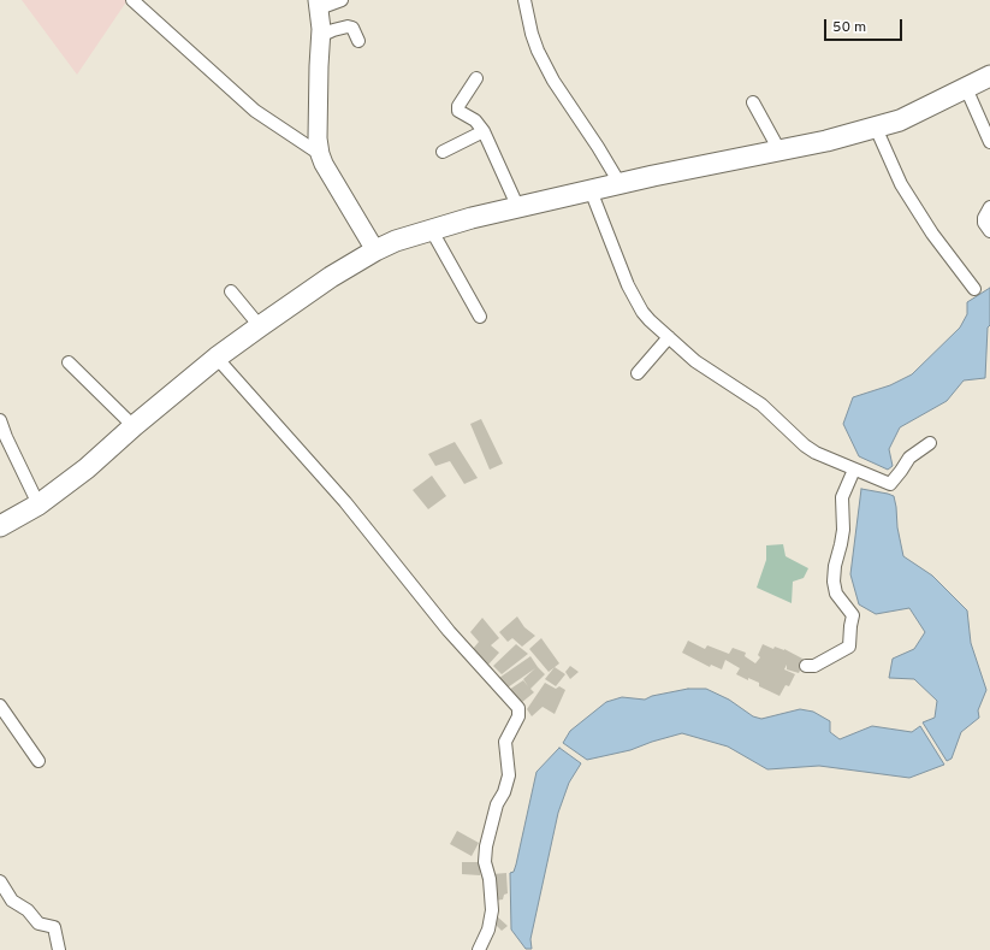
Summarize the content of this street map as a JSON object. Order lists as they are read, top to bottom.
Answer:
{
  "scale_bar": "50 m"
}
